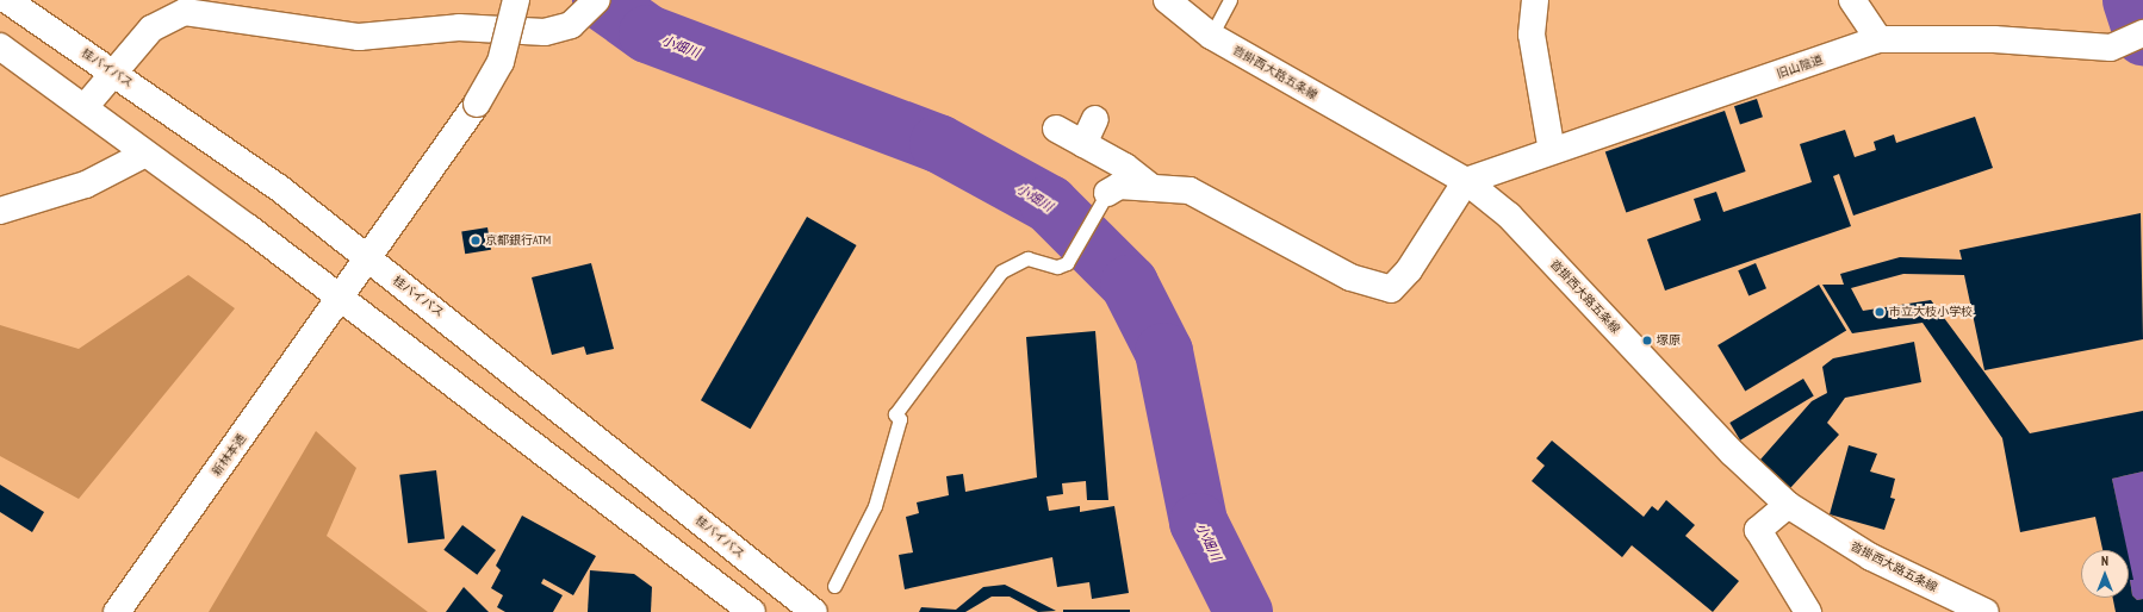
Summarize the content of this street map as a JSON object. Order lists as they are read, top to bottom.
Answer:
{
  "streets": {
    "main road": [
      "旧山陰道",
      "桂バイパス",
      "沓掛西大路五条線",
      "新林本通"
    ]
  },
  "crossings": [
    ["旧山陰道", "沓掛西大路五条線"],
    ["桂バイパス", "新林本通"]
  ],
  "water": ["小畑川"],
  "places": ["京都銀行ATM", "市立大枝小学校", "塚原"],
  "north": "top"
}
